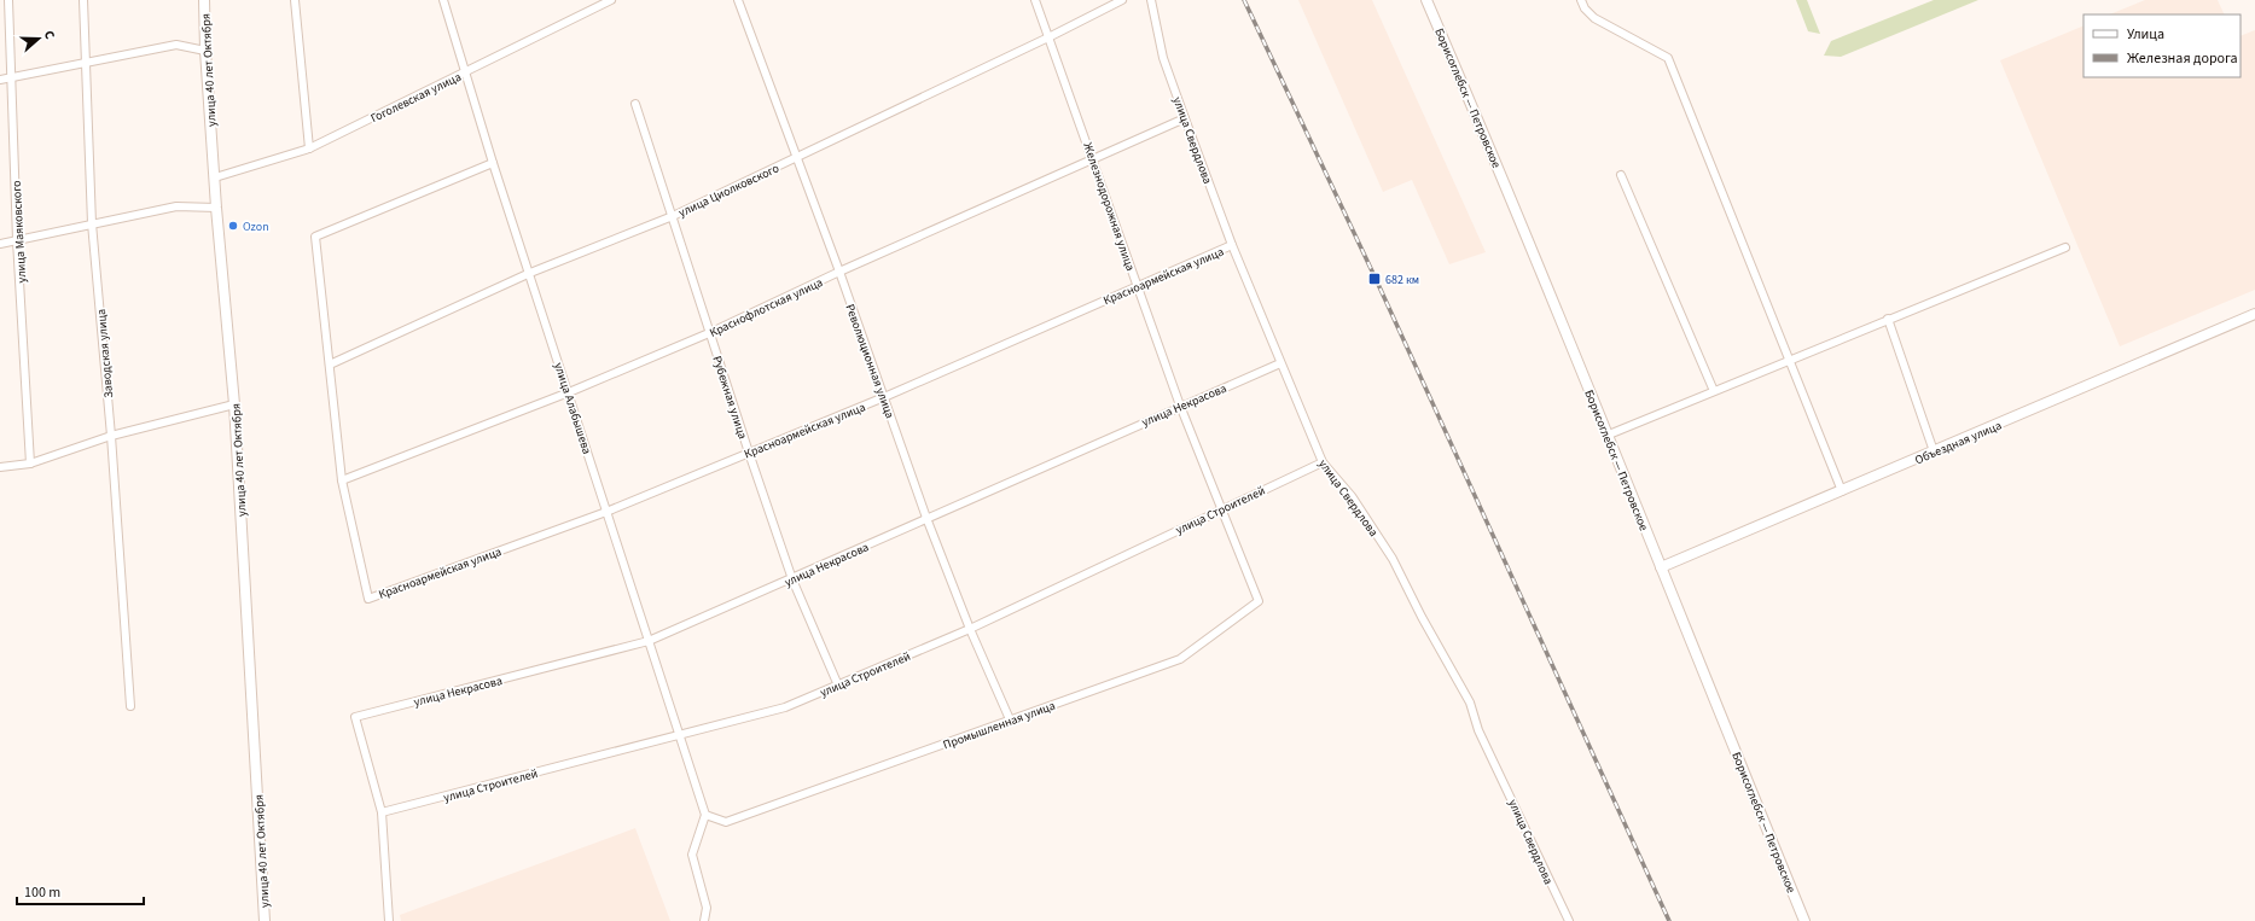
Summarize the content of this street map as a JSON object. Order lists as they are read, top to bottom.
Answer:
{
  "streets": {
    "street": [
      "улица 40 лет Октября",
      "Гоголевская улица",
      "Борисоглебск — Петровское",
      "улица Свердлова",
      "улица Циолковского",
      "Железнодорожная улица",
      "улица Маяковского",
      "Красноармейская улица",
      "Краснофлотская улица",
      "Заводская улица",
      "Революционная улица",
      "Рубежная улица",
      "улица Некрасова",
      "улица Алабышева",
      "Объездная улица",
      "улица Строителей",
      "Промышленная улица"
    ]
  },
  "crossings": [
    ["улица 40 лет Октября", "Гоголевская улица"],
    ["Гоголевская улица", "улица Алабышева"],
    ["Борисоглебск — Петровское", "Объездная улица"],
    ["улица Свердлова", "Красноармейская улица"],
    ["улица Свердлова", "Краснофлотская улица"],
    ["улица Свердлова", "улица Некрасова"],
    ["улица Свердлова", "улица Строителей"],
    ["улица Циолковского", "Железнодорожная улица"],
    ["улица Циолковского", "Революционная улица"],
    ["улица Циолковского", "Рубежная улица"],
    ["улица Циолковского", "улица Алабышева"],
    ["Железнодорожная улица", "Красноармейская улица"],
    ["Железнодорожная улица", "Краснофлотская улица"],
    ["Железнодорожная улица", "улица Некрасова"],
    ["Железнодорожная улица", "улица Строителей"],
    ["Железнодорожная улица", "Промышленная улица"],
    ["Красноармейская улица", "Краснофлотская улица"],
    ["Красноармейская улица", "Революционная улица"],
    ["Красноармейская улица", "Рубежная улица"],
    ["Красноармейская улица", "улица Алабышева"],
    ["Краснофлотская улица", "Революционная улица"],
    ["Краснофлотская улица", "Рубежная улица"],
    ["Краснофлотская улица", "улица Алабышева"],
    ["Революционная улица", "улица Некрасова"],
    ["Революционная улица", "улица Строителей"],
    ["Революционная улица", "Промышленная улица"],
    ["Рубежная улица", "улица Некрасова"],
    ["Рубежная улица", "улица Строителей"],
    ["улица Некрасова", "улица Алабышева"],
    ["улица Некрасова", "улица Строителей"],
    ["улица Алабышева", "улица Строителей"],
    ["улица Алабышева", "Промышленная улица"]
  ],
  "places": {
    "other": ["Ozon"],
    "transit": ["682 км"]
  },
  "legend": ["Улица", "Железная дорога"],
  "scale_bar": "100 m",
  "north": "right"
}
